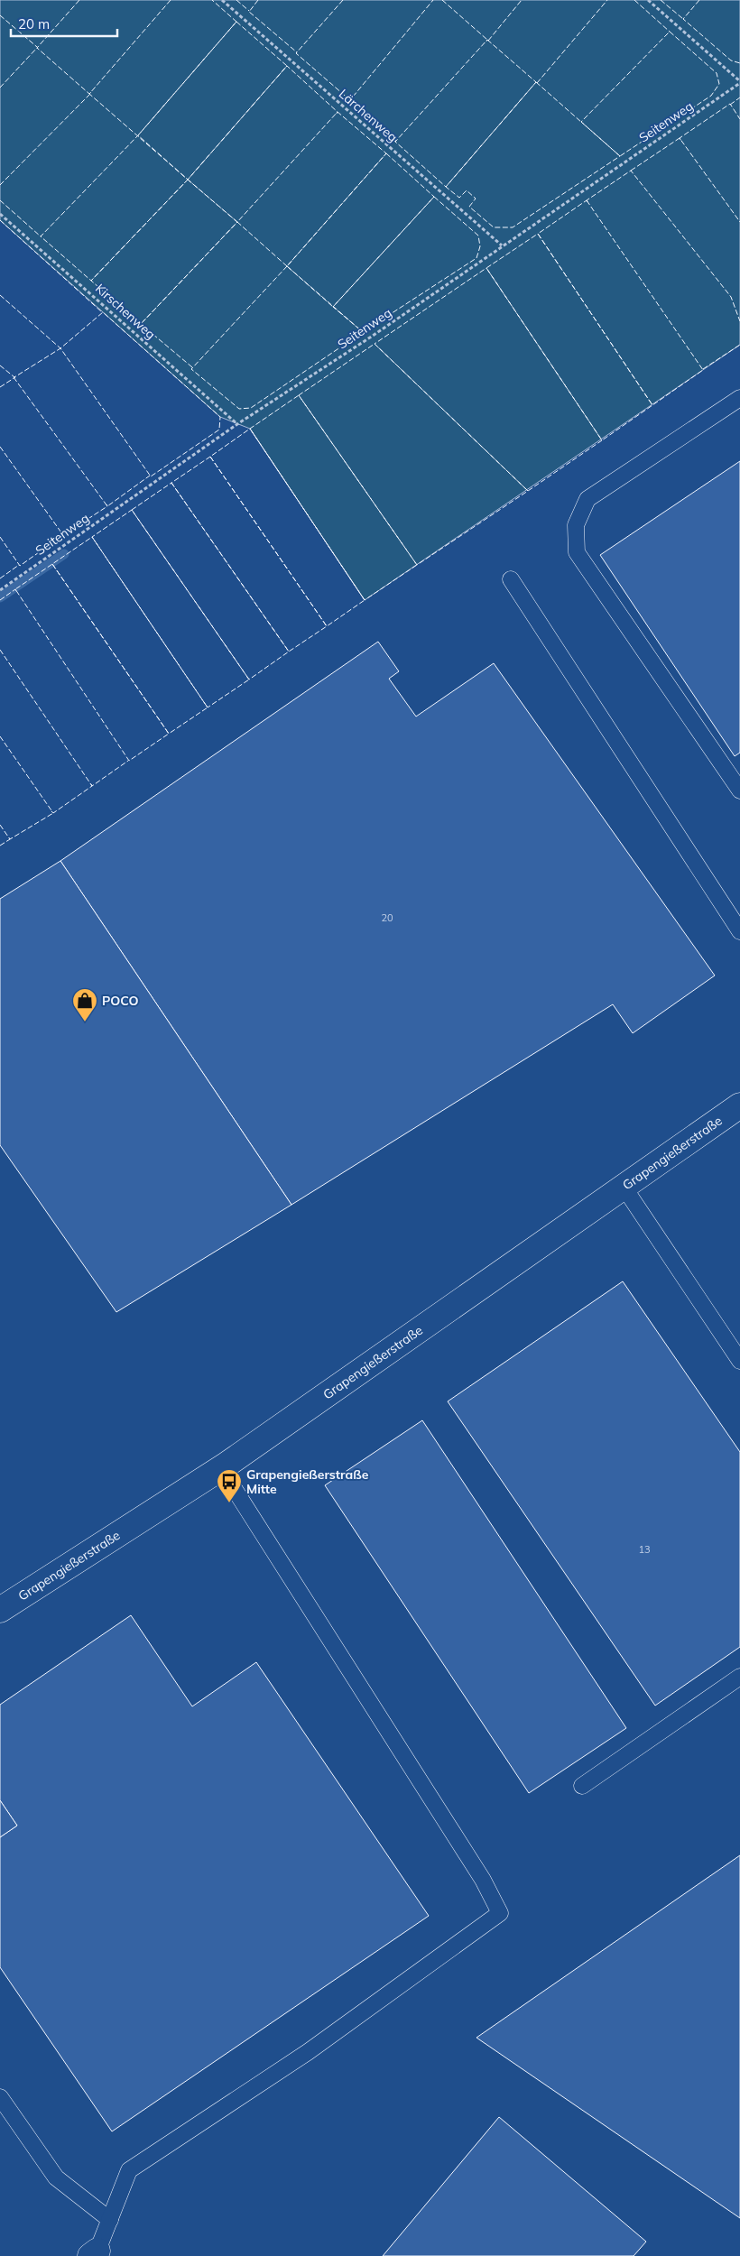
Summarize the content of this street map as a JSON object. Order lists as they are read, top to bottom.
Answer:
{
  "streets": {
    "street": ["Grapengießerstraße"],
    "path": ["Lärchenweg", "Seitenweg", "Kirschenweg"]
  },
  "crossings": [
    ["Lärchenweg", "Seitenweg"],
    ["Seitenweg", "Kirschenweg"]
  ],
  "places": {
    "shop": ["POCO"],
    "bus stop": ["Grapengießerstraße Mitte"]
  },
  "house_numbers": ["20", "13"],
  "scale_bar": "20 m"
}
